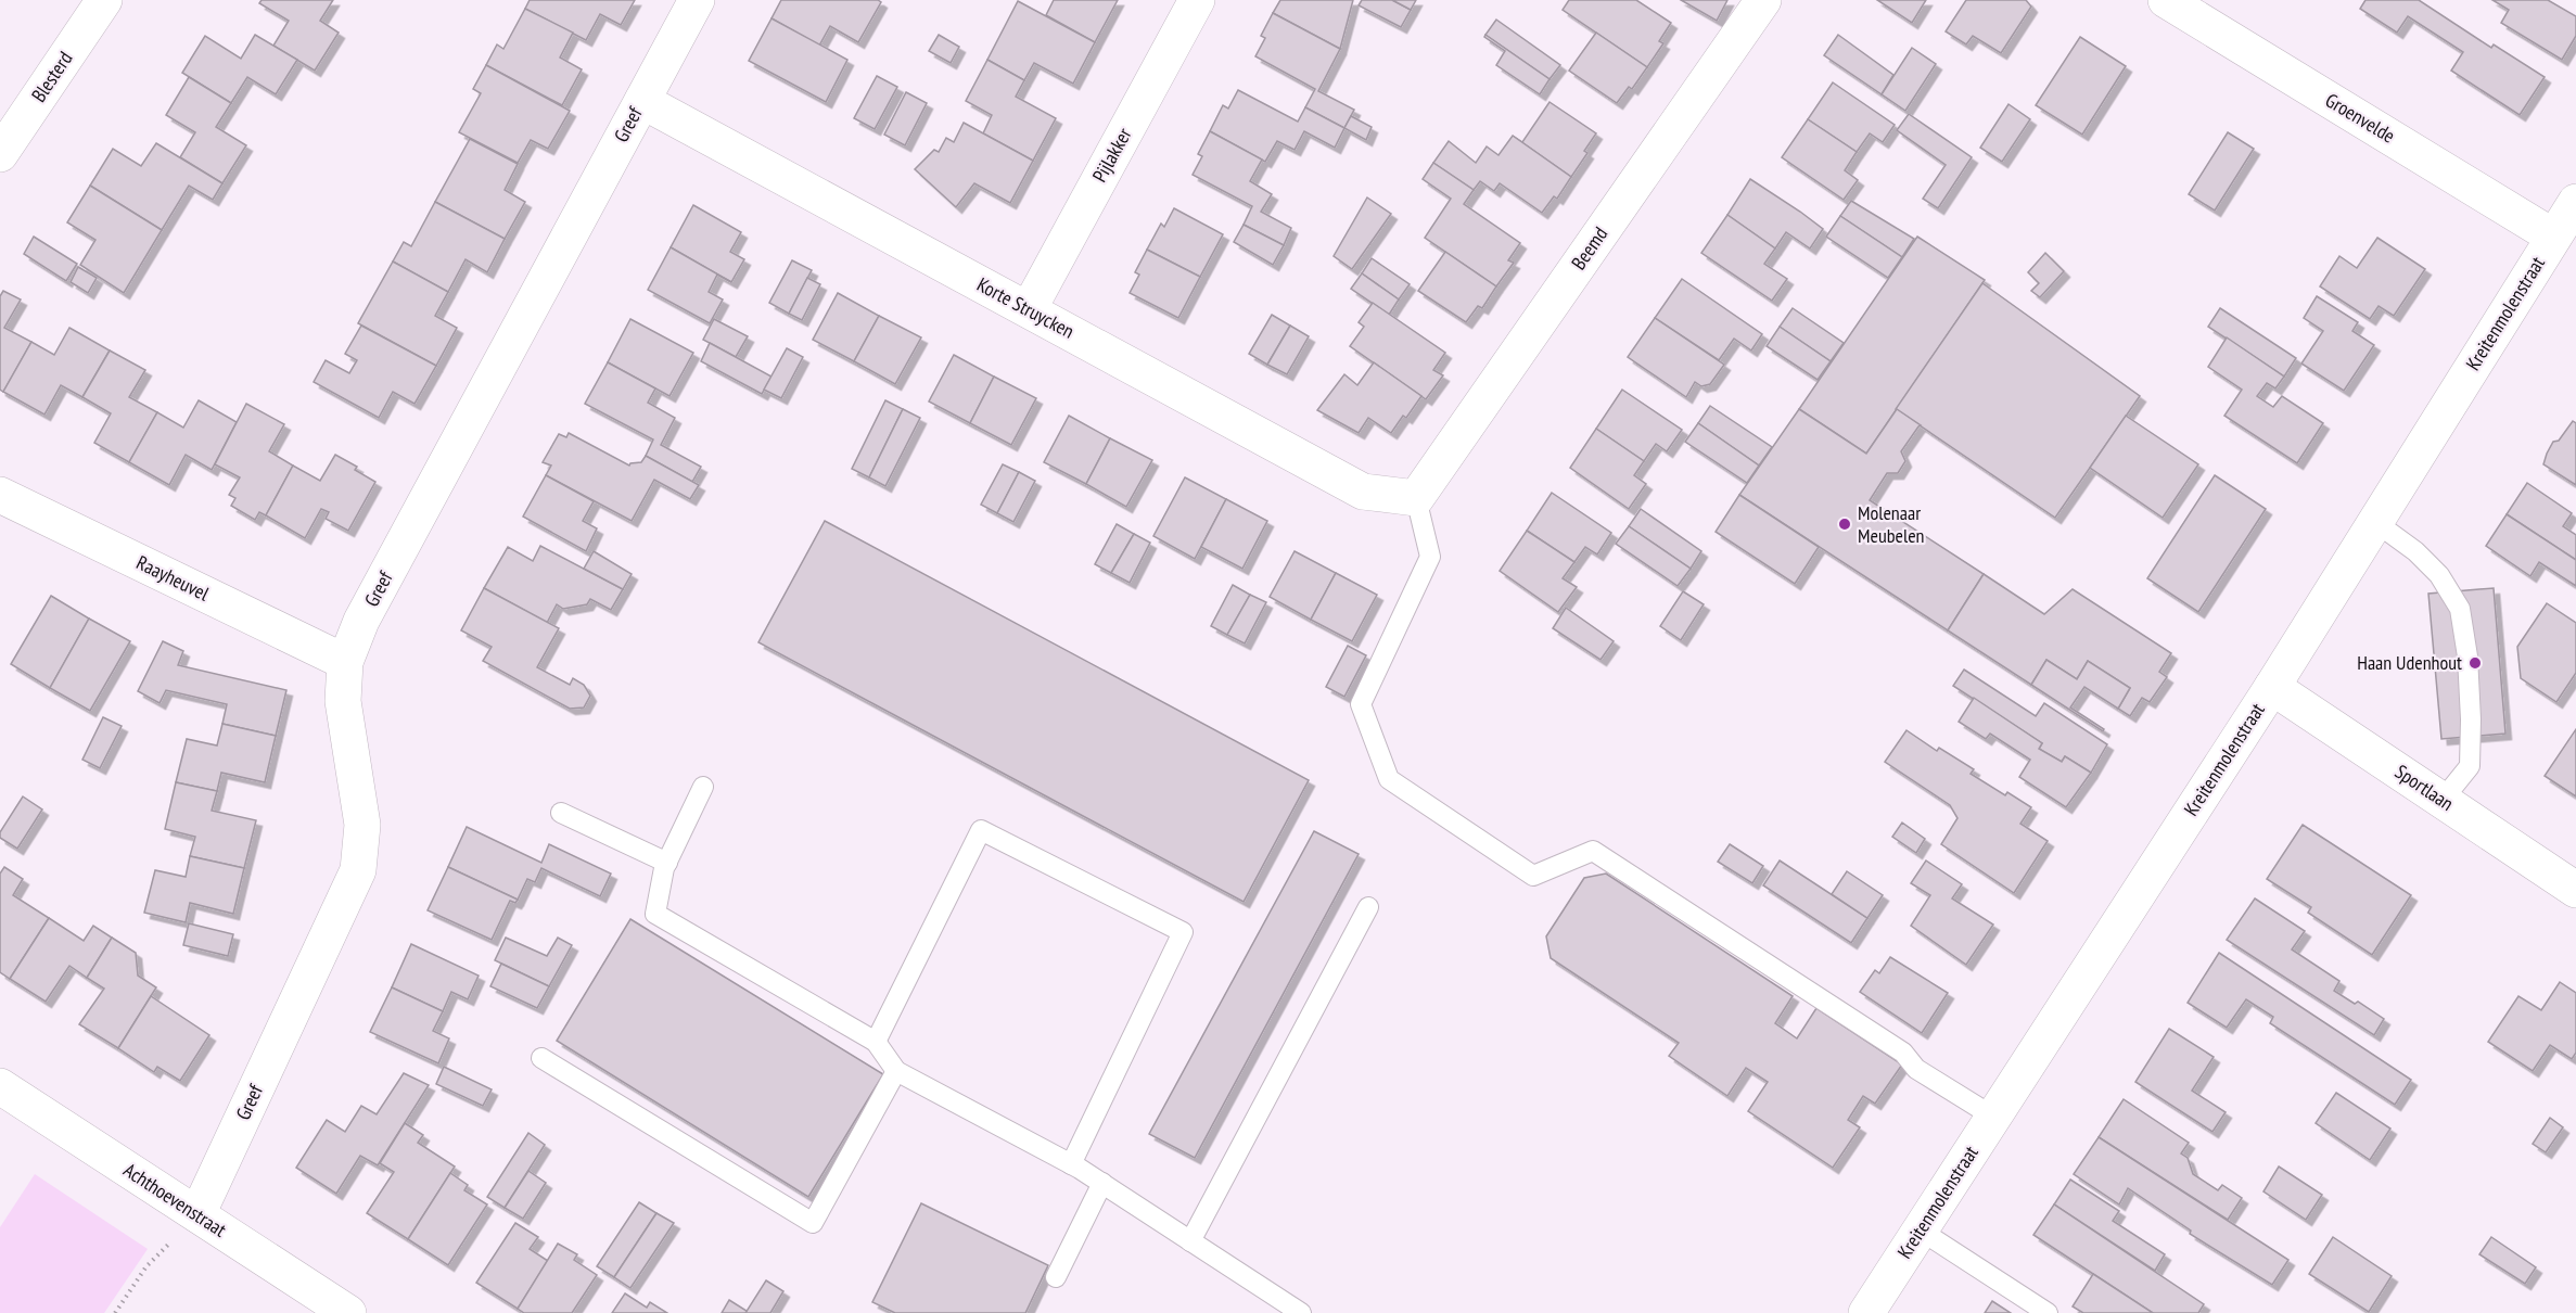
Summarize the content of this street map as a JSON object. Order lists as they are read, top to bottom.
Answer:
{
  "streets": {
    "street": [
      "Blesterd",
      "Groenvelde",
      "Greef",
      "Pijlakker",
      "Beemd",
      "Korte Struycken",
      "Kreitenmolenstraat",
      "Raayheuvel",
      "Sportlaan",
      "Achthoevenstraat"
    ]
  },
  "crossings": [
    ["Groenvelde", "Kreitenmolenstraat"],
    ["Greef", "Korte Struycken"],
    ["Greef", "Raayheuvel"],
    ["Greef", "Achthoevenstraat"],
    ["Pijlakker", "Korte Struycken"],
    ["Beemd", "Korte Struycken"],
    ["Kreitenmolenstraat", "Sportlaan"]
  ],
  "places": ["Molenaar Meubelen", "Haan Udenhout"]
}
